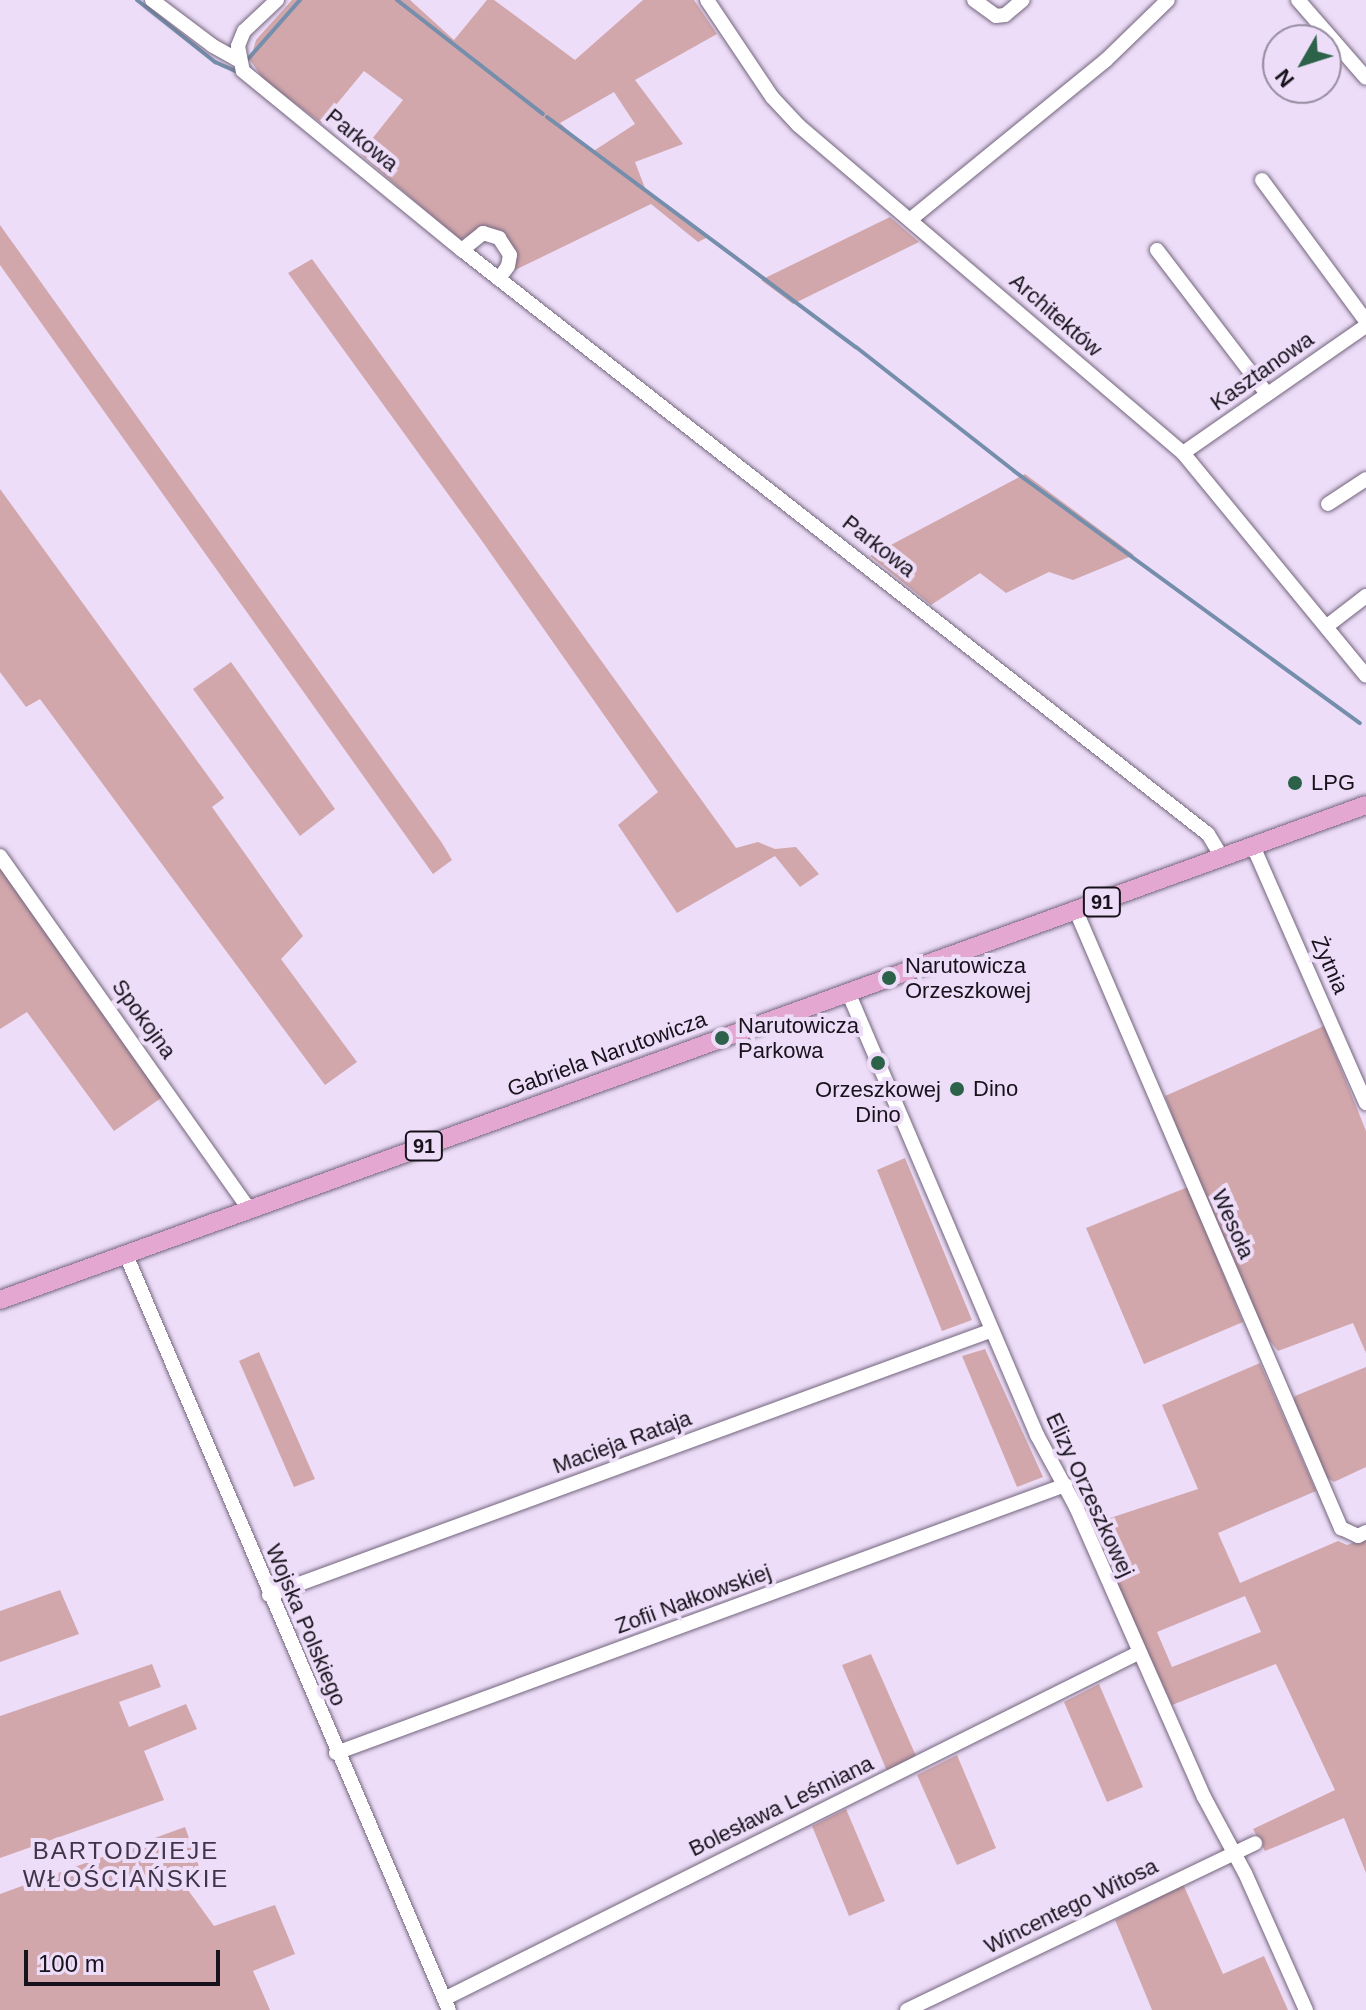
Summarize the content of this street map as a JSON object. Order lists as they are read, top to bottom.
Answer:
{
  "streets": {
    "main road": ["91", "Gabriela Narutowicza"],
    "street": [
      "Parkowa",
      "Architektów",
      "Kasztanowa",
      "Żytnia",
      "Spokojna",
      "Wesoła",
      "Macieja Rataja",
      "Elizy Orzeszkowej",
      "Zofii Nałkowskiej",
      "Wojska Polskiego",
      "Bolesława Leśmiana",
      "Wincentego Witosa"
    ]
  },
  "crossings": [
    ["Parkowa", "Gabriela Narutowicza"],
    ["Architektów", "Kasztanowa"],
    ["Żytnia", "Gabriela Narutowicza"],
    ["Spokojna", "Gabriela Narutowicza"],
    ["Gabriela Narutowicza", "Wesoła"],
    ["Gabriela Narutowicza", "Elizy Orzeszkowej"],
    ["Gabriela Narutowicza", "Wojska Polskiego"],
    ["Macieja Rataja", "Elizy Orzeszkowej"],
    ["Macieja Rataja", "Wojska Polskiego"],
    ["Elizy Orzeszkowej", "Zofii Nałkowskiej"],
    ["Elizy Orzeszkowej", "Bolesława Leśmiana"],
    ["Elizy Orzeszkowej", "Wincentego Witosa"],
    ["Zofii Nałkowskiej", "Wojska Polskiego"],
    ["Wojska Polskiego", "Bolesława Leśmiana"]
  ],
  "districts": ["BARTODZIEJE WŁOŚCIAŃSKIE"],
  "places": [
    "LPG",
    "Narutowicza Orzeszkowej",
    "Narutowicza Parkowa",
    "Orzeszkowej Dino",
    "Dino"
  ],
  "scale_bar": "100 m",
  "north": "bottom left"
}
